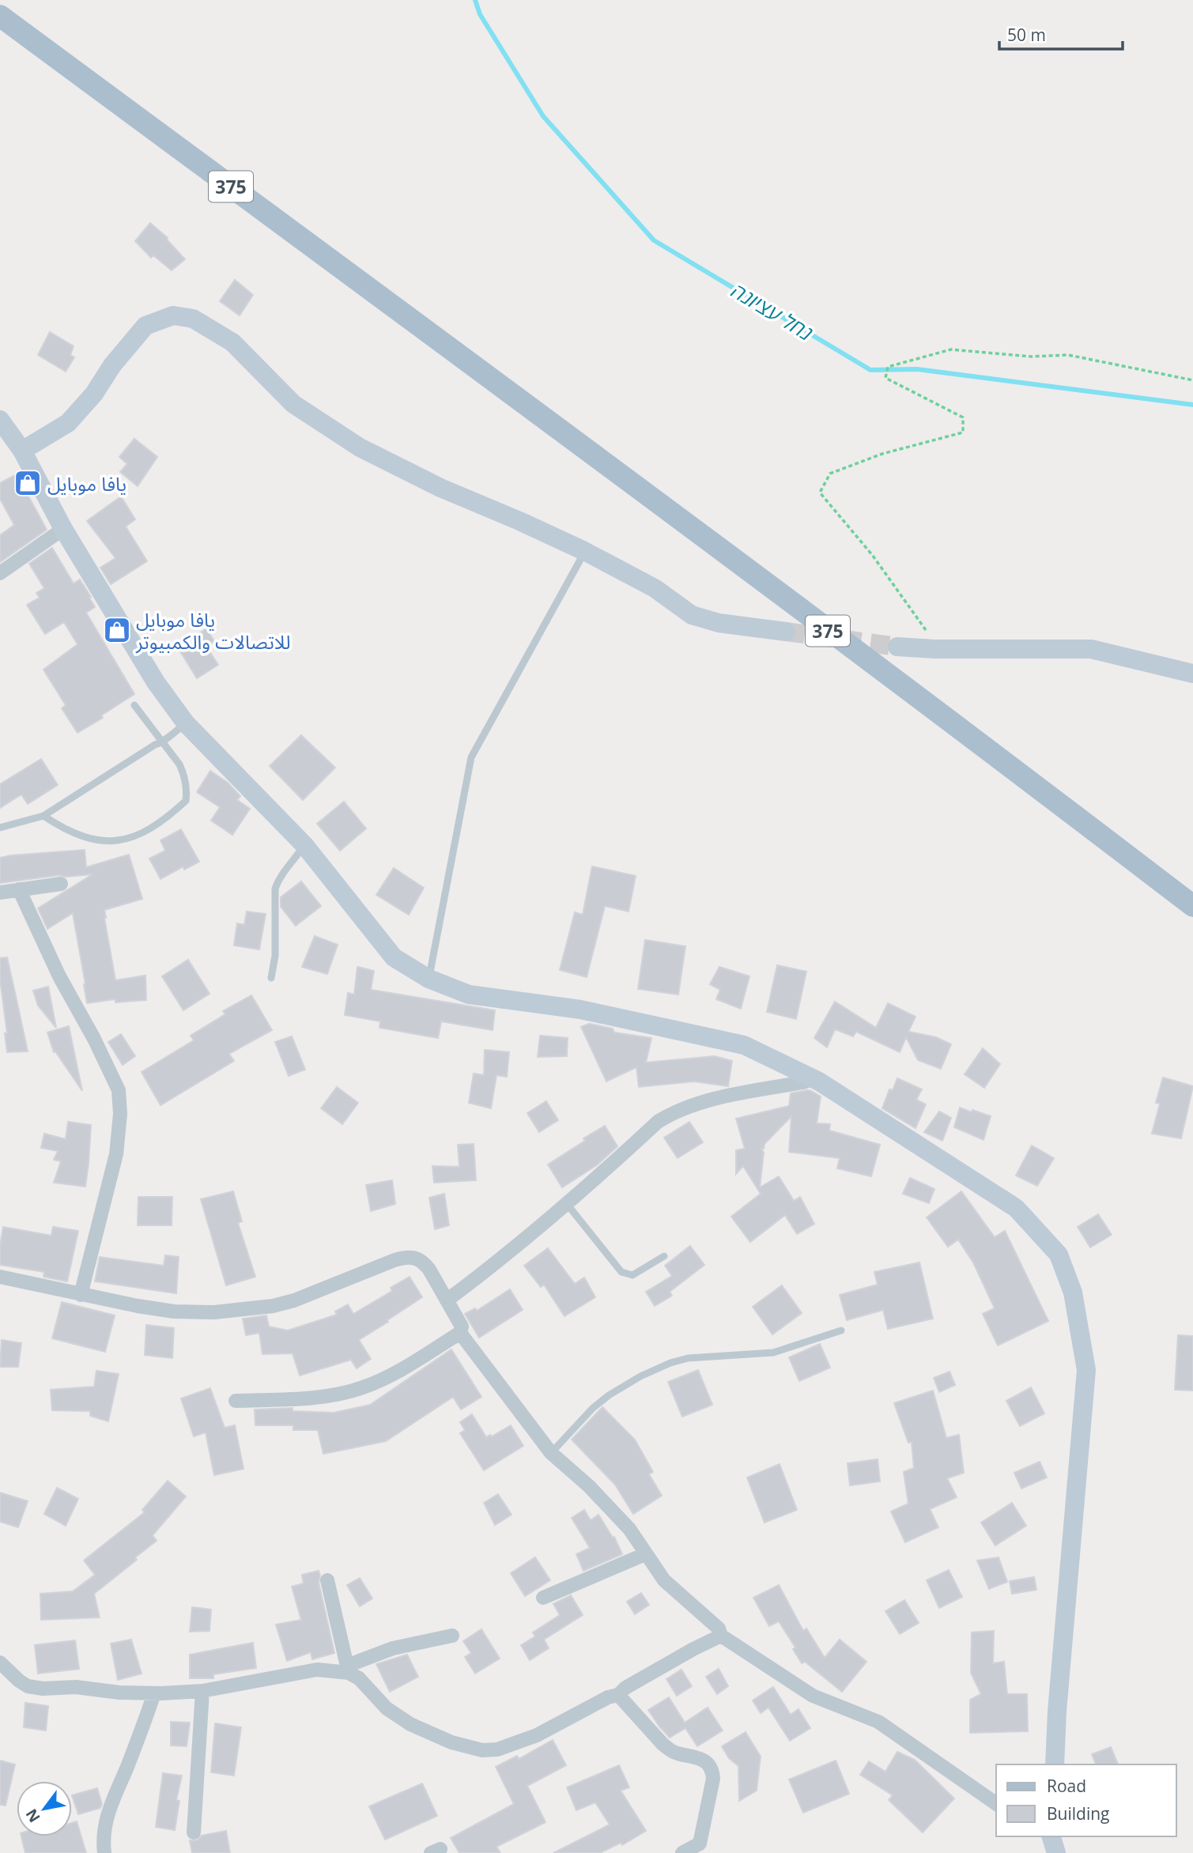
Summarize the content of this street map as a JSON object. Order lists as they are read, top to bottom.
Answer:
{
  "streets": {
    "main road": ["375"]
  },
  "water": ["נחל עציונה"],
  "places": {
    "shop": ["يافا موبايل", "يافا موبايل للاتصالات والكمبيوتر"]
  },
  "legend": ["Road", "Building"],
  "scale_bar": "50 m",
  "north": "bottom left"
}
